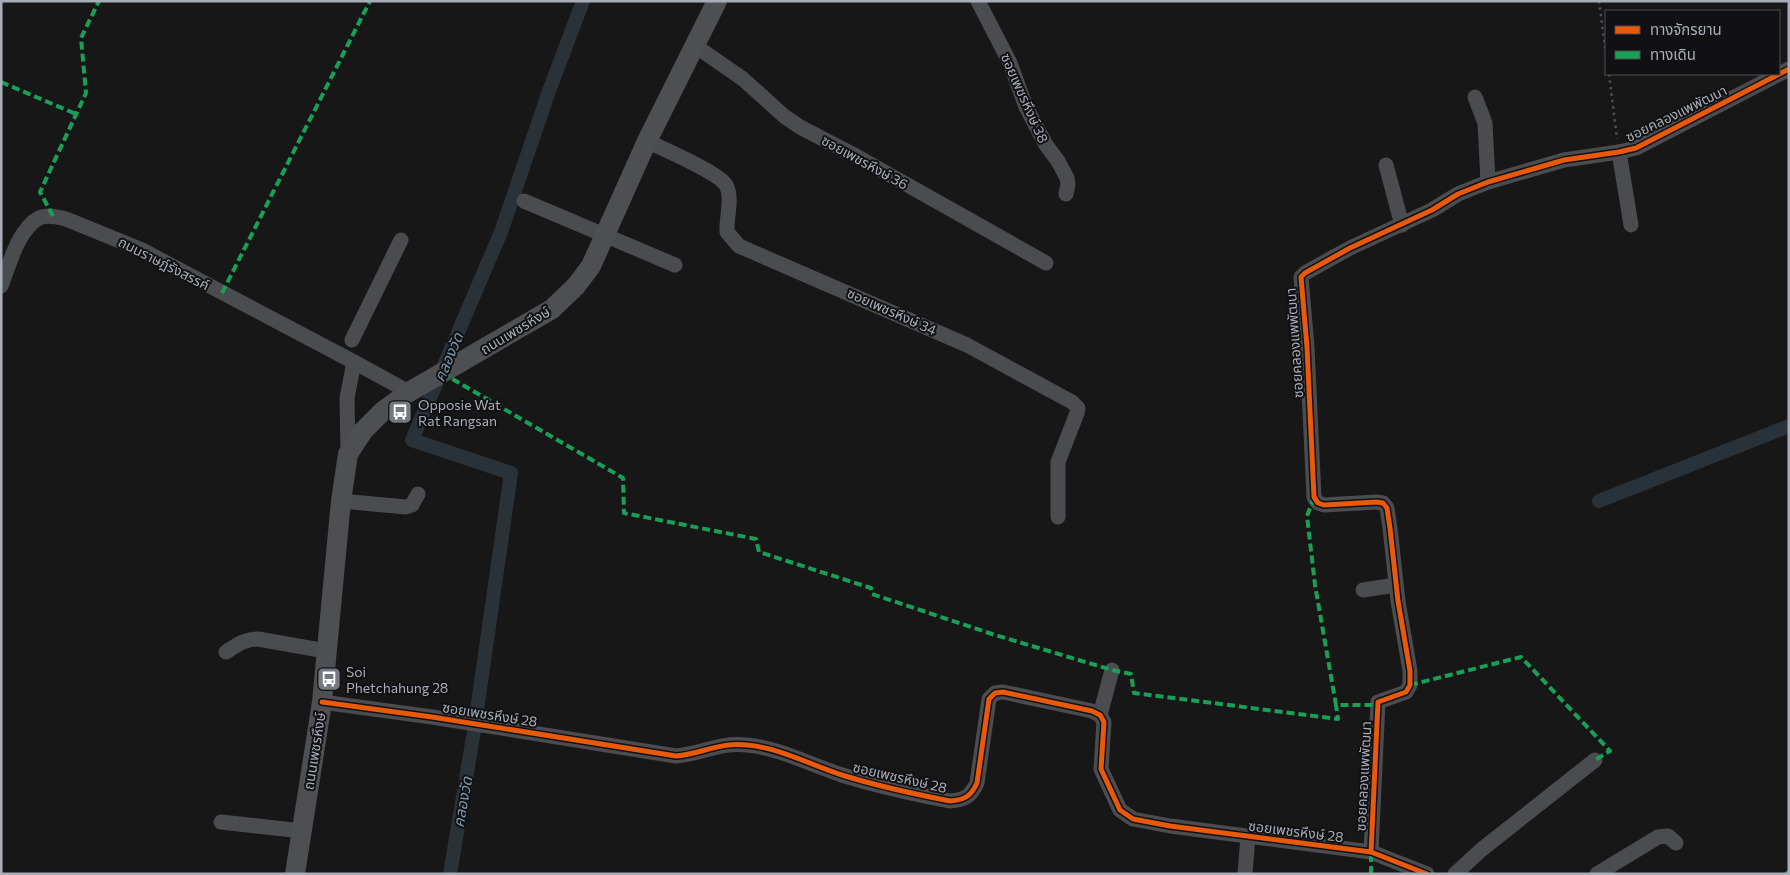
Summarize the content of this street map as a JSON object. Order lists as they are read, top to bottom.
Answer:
{
  "streets": {
    "main road": ["ถนนเพชรหึงษ์"],
    "street": [
      "ซอยเพชรหึงษ์ 38",
      "ซอยคลองแพพัฒนา",
      "ซอยเพชรหึงษ์ 36",
      "ถนนราษฎ์รังสรรค์",
      "ซอยเพชรหึงษ์ 34",
      "ซอยเพชรหึงษ์ 28"
    ]
  },
  "crossings": [
    ["ซอยคลองแพพัฒนา", "ซอยเพชรหึงษ์ 28"],
    ["ซอยเพชรหึงษ์ 36", "ถนนเพชรหึงษ์"],
    ["ถนนราษฎ์รังสรรค์", "ถนนเพชรหึงษ์"],
    ["ซอยเพชรหึงษ์ 34", "ถนนเพชรหึงษ์"],
    ["ถนนเพชรหึงษ์", "ซอยเพชรหึงษ์ 28"]
  ],
  "water": ["คลองวัด"],
  "places": {
    "bus stop": ["Opposie Wat Rat Rangsan", "Soi Phetchahung 28"]
  },
  "legend": ["ทางจักรยาน", "ทางเดิน"]
}
